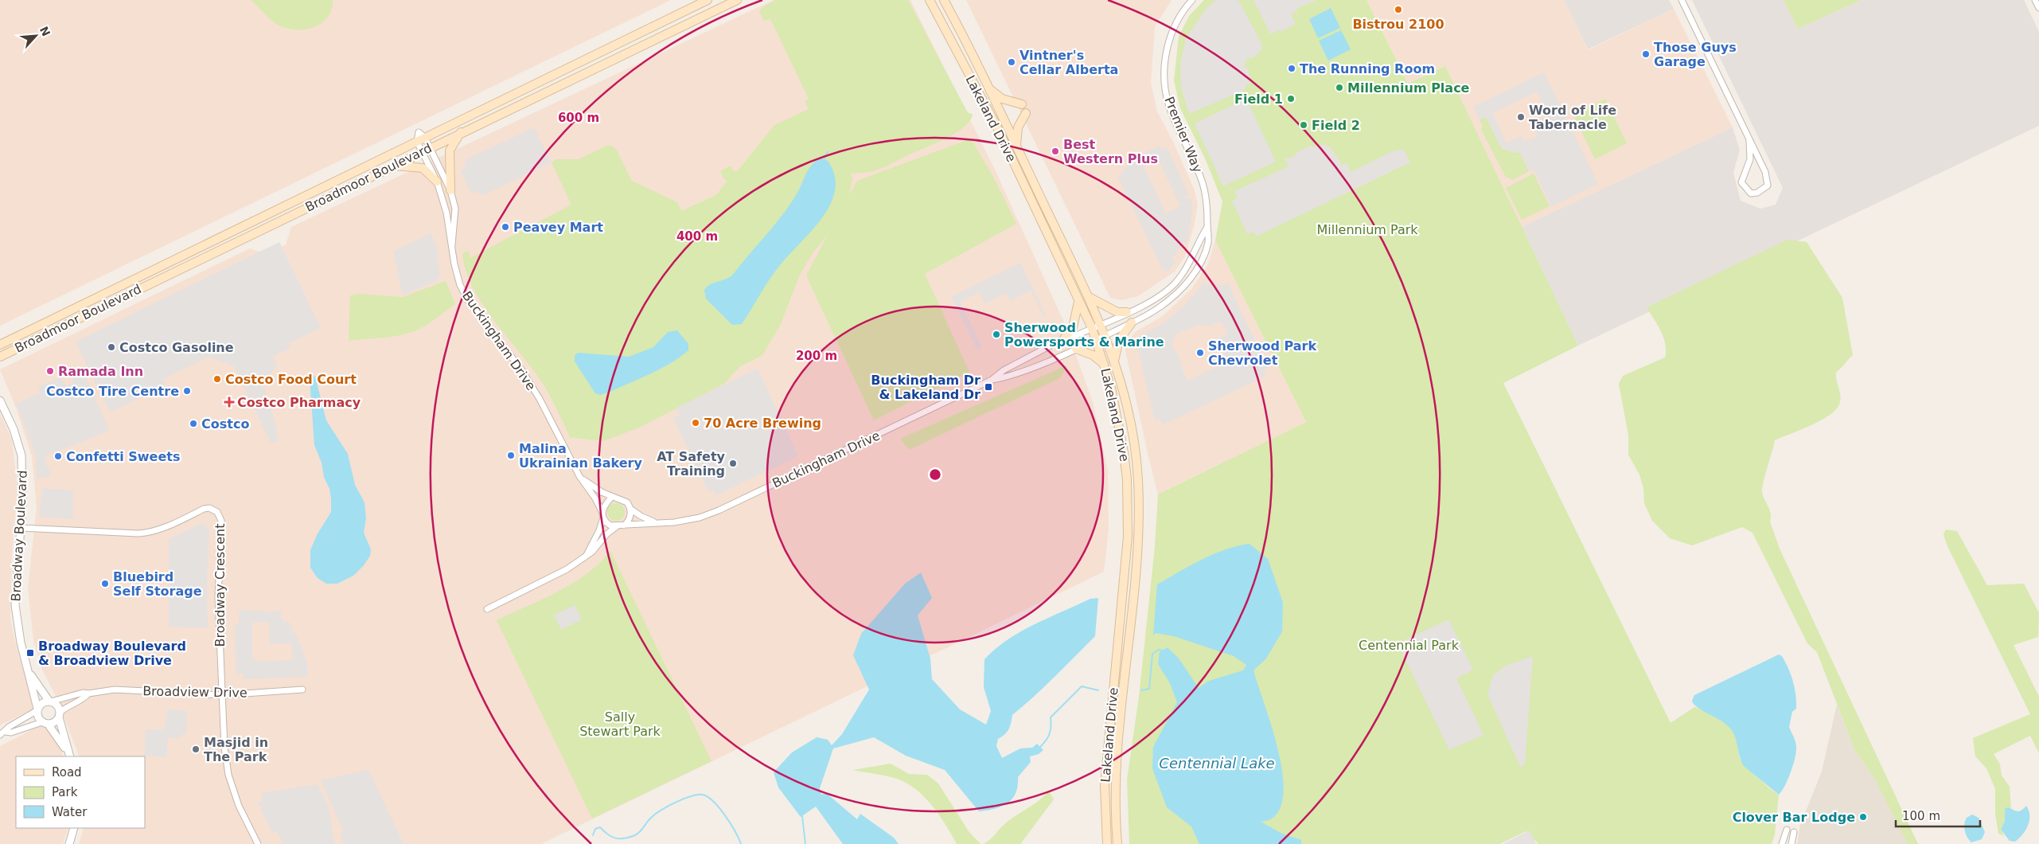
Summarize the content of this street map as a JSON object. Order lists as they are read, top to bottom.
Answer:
{
  "streets": {
    "main road": ["Lakeland Drive", "Broadmoor Boulevard"],
    "street": [
      "Premier Way",
      "Buckingham Drive",
      "Broadway Boulevard",
      "Broadway Crescent",
      "Broadview Drive"
    ]
  },
  "crossings": [
    ["Lakeland Drive", "Premier Way"],
    ["Lakeland Drive", "Buckingham Drive"],
    ["Premier Way", "Buckingham Drive"],
    ["Broadmoor Boulevard", "Buckingham Drive"],
    ["Broadway Boulevard", "Broadway Crescent"],
    ["Broadway Boulevard", "Broadview Drive"],
    ["Broadway Crescent", "Broadview Drive"]
  ],
  "water": ["Centennial Lake"],
  "parks": ["Millennium Park", "Centennial Park", "Sally Stewart Park"],
  "places": {
    "other": [
      "Bistrou 2100",
      "Those Guys Garage",
      "Vintner's Cellar Alberta",
      "The Running Room",
      "Millennium Place",
      "Field 1",
      "Word of Life Tabernacle",
      "Field 2",
      "Best Western Plus",
      "Peavey Mart",
      "Sherwood Powersports & Marine",
      "Costco Gasoline",
      "Sherwood Park Chevrolet",
      "Ramada Inn",
      "Costco Food Court",
      "Costco Tire Centre",
      "70 Acre Brewing",
      "Costco",
      "Malina Ukrainian Bakery",
      "Confetti Sweets",
      "AT Safety Training",
      "Bluebird Self Storage",
      "Masjid in The Park",
      "Clover Bar Lodge"
    ],
    "transit": ["Buckingham Dr & Lakeland Dr", "Broadway Boulevard & Broadview Drive"],
    "health": ["Costco Pharmacy"]
  },
  "legend": ["Road", "Park", "Water"],
  "scale_bar": "100 m",
  "north": "top right",
  "rings": ["600 m", "400 m", "200 m"]
}
